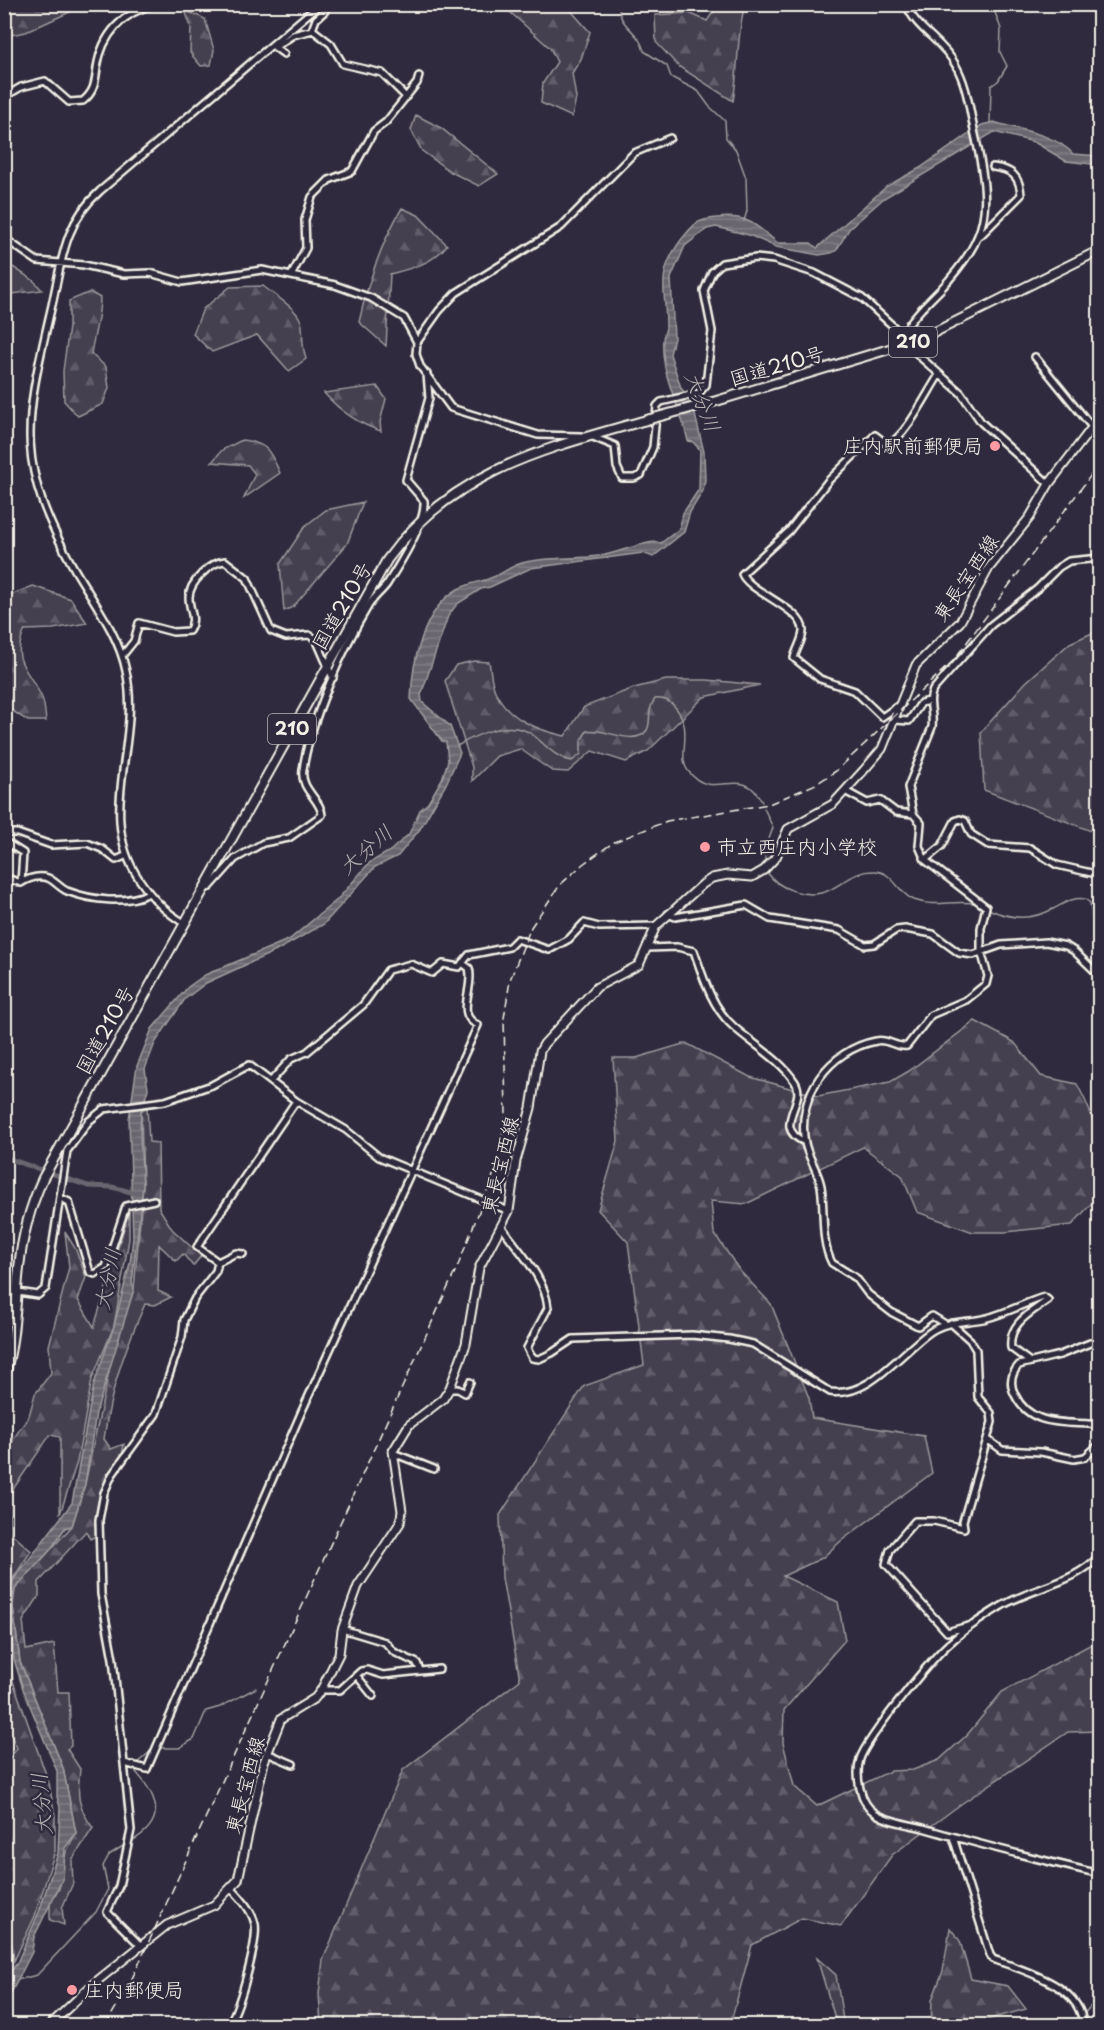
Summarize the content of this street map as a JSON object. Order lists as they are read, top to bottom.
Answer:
{
  "streets": {
    "highway": ["210", "国道210号"],
    "main road": ["東長宝西線"]
  },
  "water": ["大分川"],
  "places": ["庄内駅前郵便局", "市立西庄内小学校", "庄内郵便局"]
}
